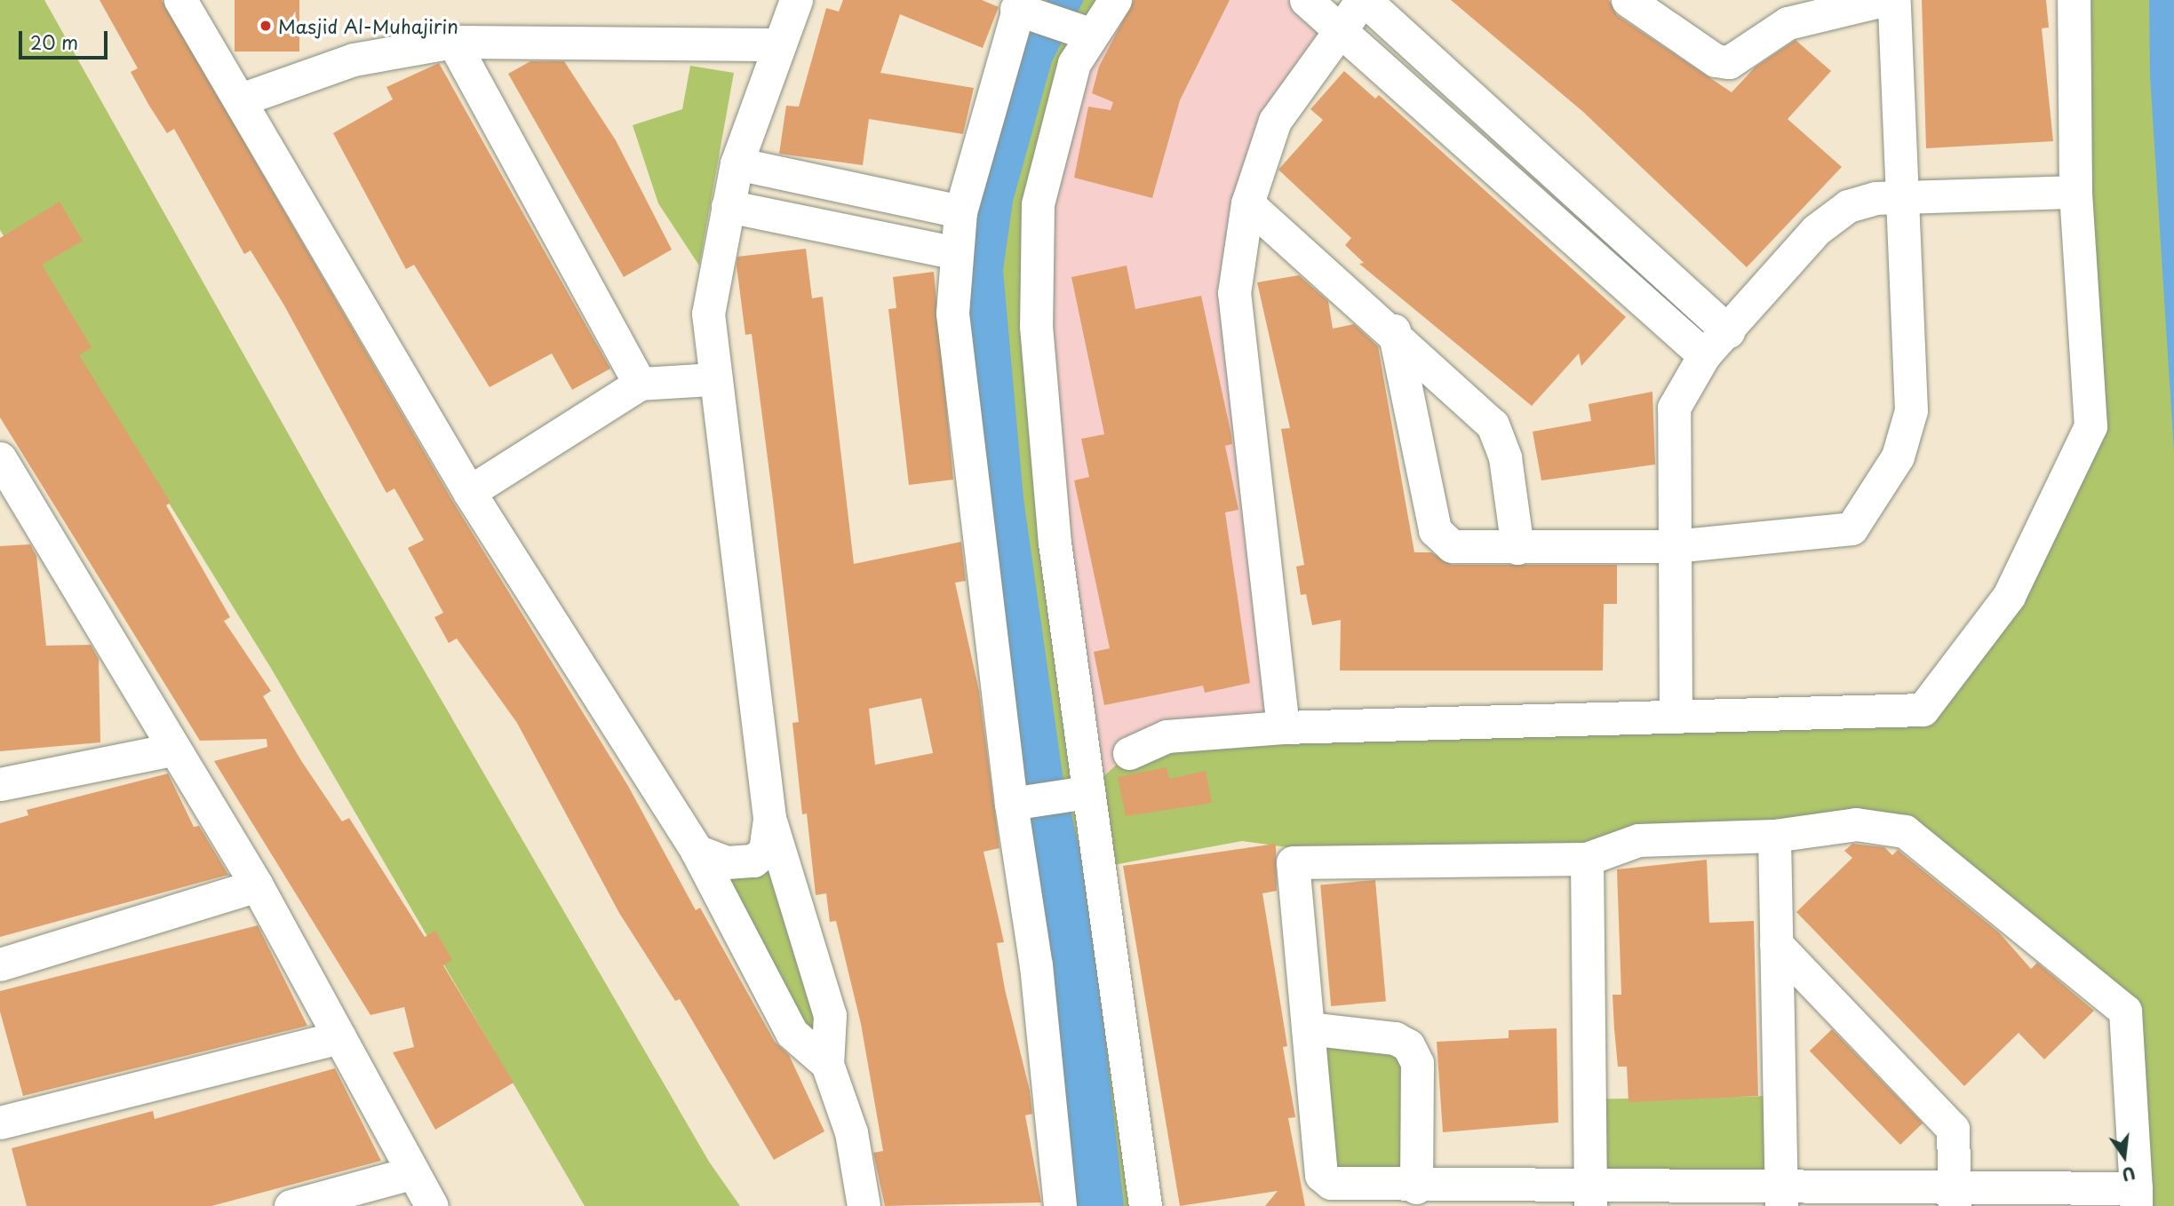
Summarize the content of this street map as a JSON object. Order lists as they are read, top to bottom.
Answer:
{
  "places": ["Masjid Al-Muhajirin"],
  "scale_bar": "20 m",
  "north": "bottom"
}
